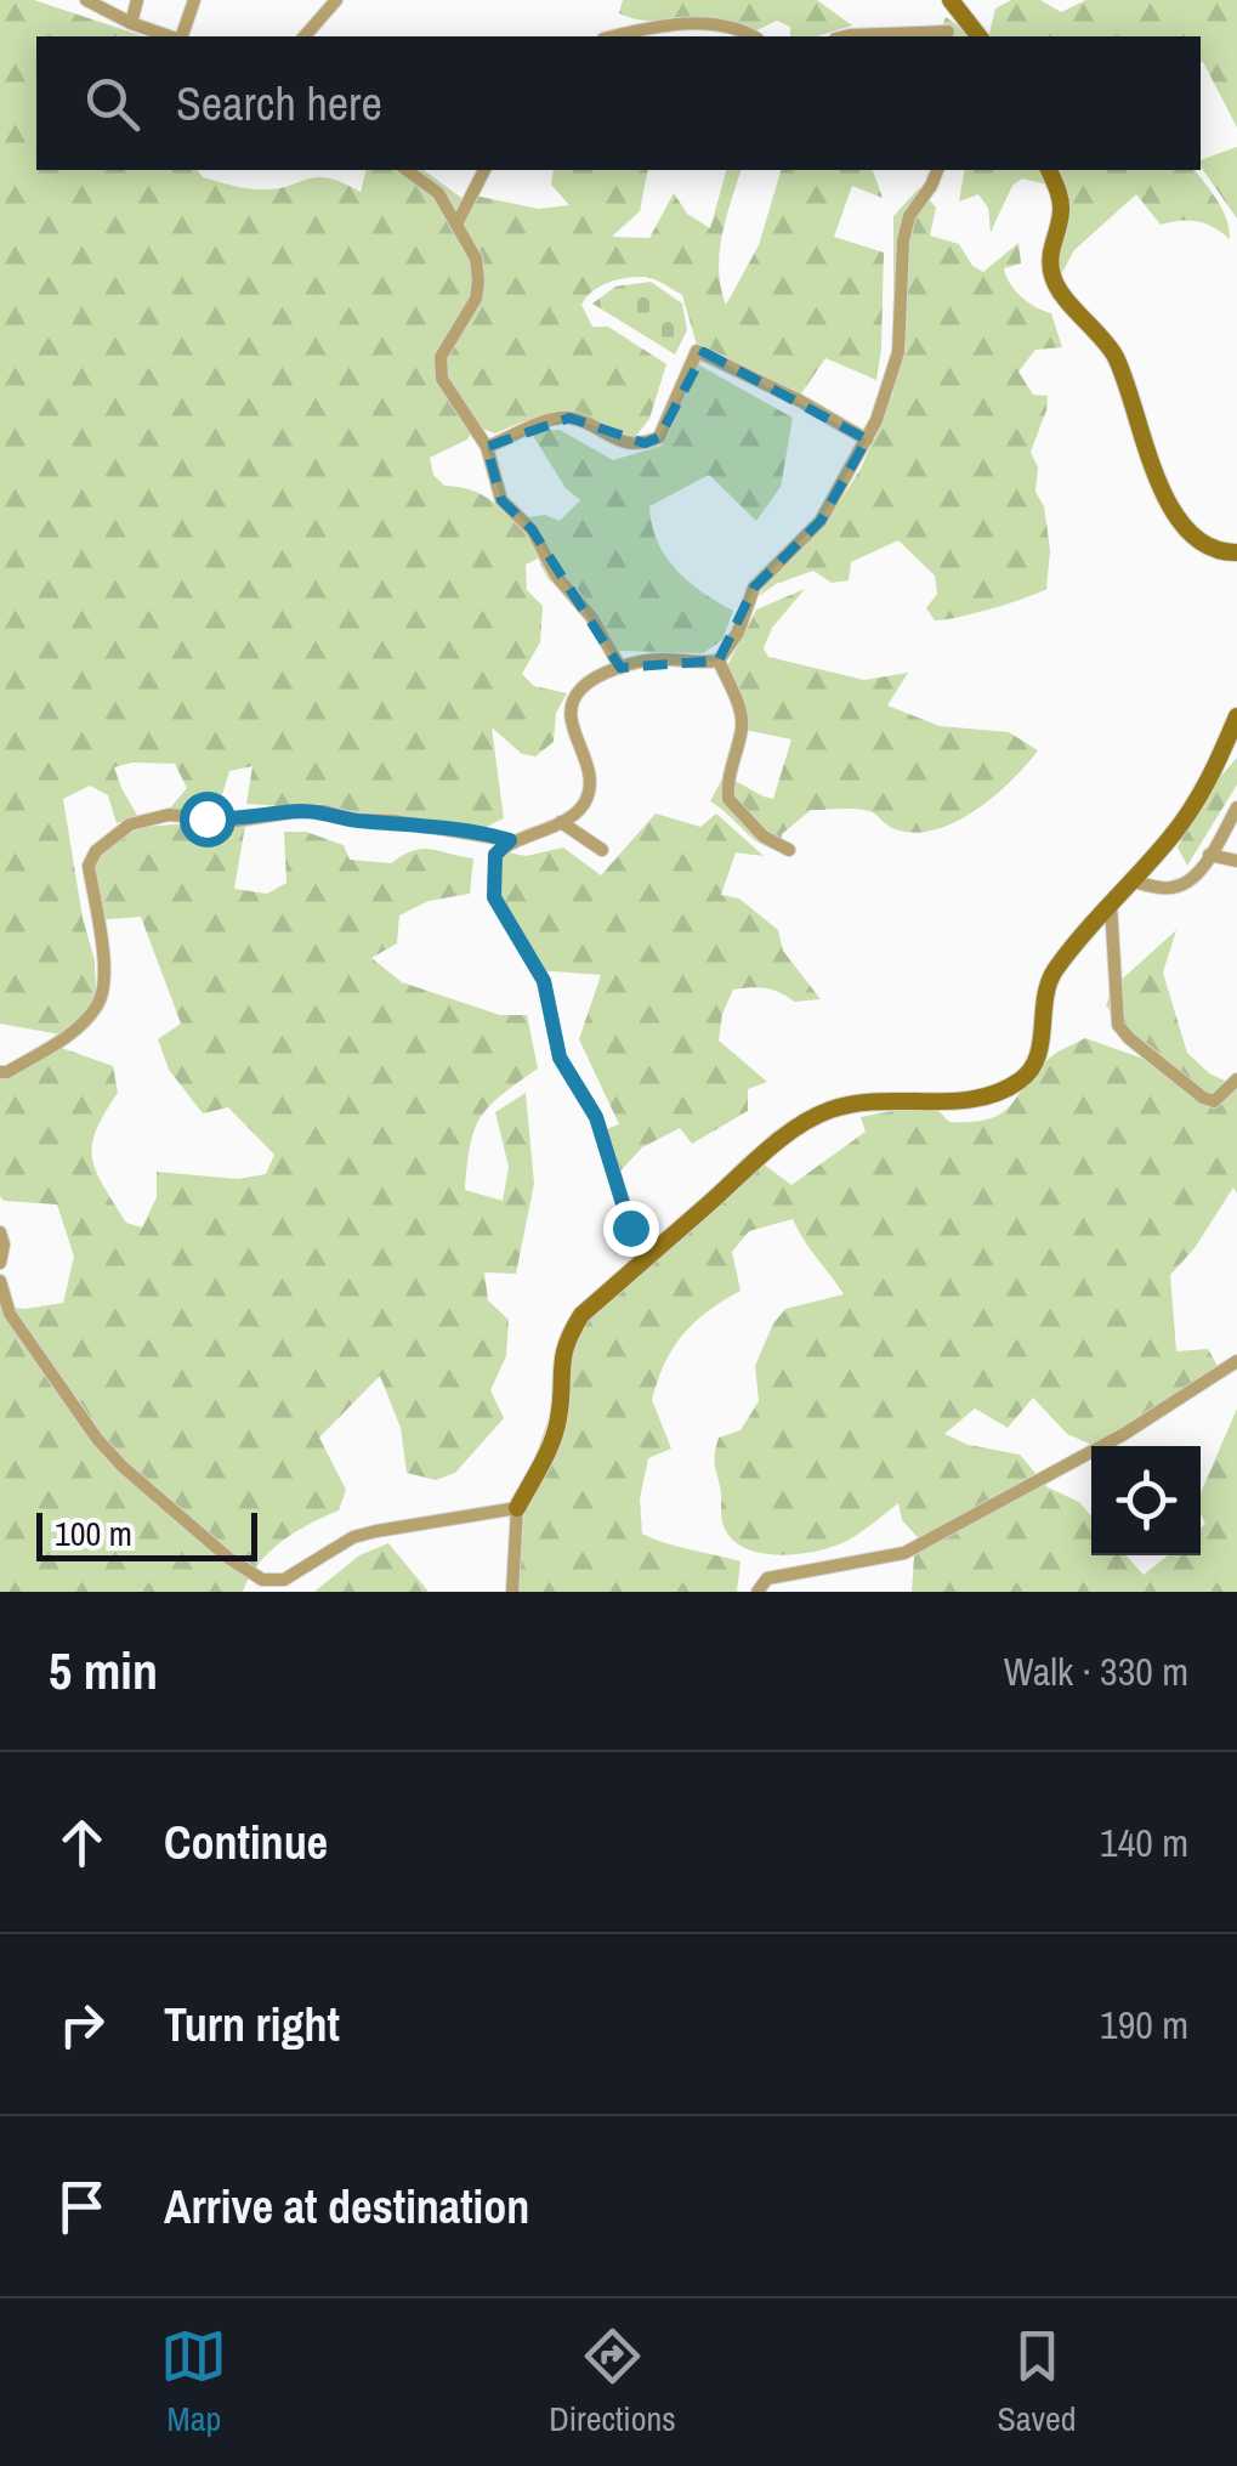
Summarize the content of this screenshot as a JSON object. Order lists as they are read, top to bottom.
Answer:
{
  "scale_bar": "100 m",
  "page": {
    "search": "Search here",
    "scale": "100 m",
    "heading": ["5 min", "Walk · 330 m"],
    "list": [
      ["Continue", "140 m"],
      ["Turn right", "190 m"],
      "Arrive at destination"
    ],
    "nav": ["Map", "Directions", "Saved"]
  }
}
